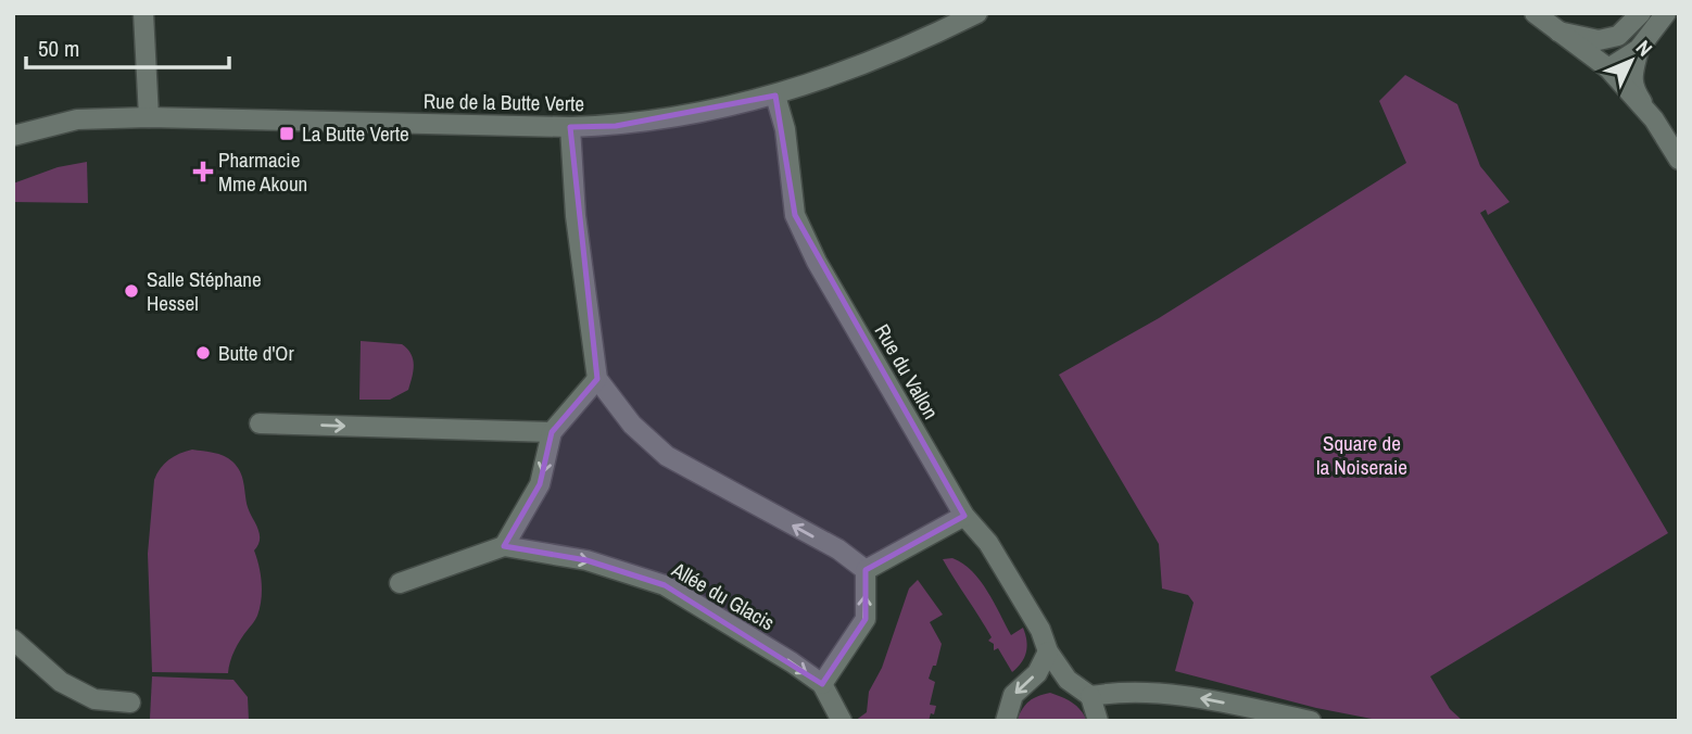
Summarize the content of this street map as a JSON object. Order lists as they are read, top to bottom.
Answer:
{
  "streets": {
    "street": ["Rue de la Butte Verte", "Rue du Vallon", "Allée du Glacis"]
  },
  "crossings": [
    ["Rue de la Butte Verte", "Rue du Vallon"]
  ],
  "parks": ["Square de la Noiseraie"],
  "places": {
    "transit": ["La Butte Verte"],
    "health": ["Pharmacie Mme Akoun"],
    "other": ["Salle Stéphane Hessel", "Butte d'Or"]
  },
  "scale_bar": "50 m",
  "north": "top right"
}
